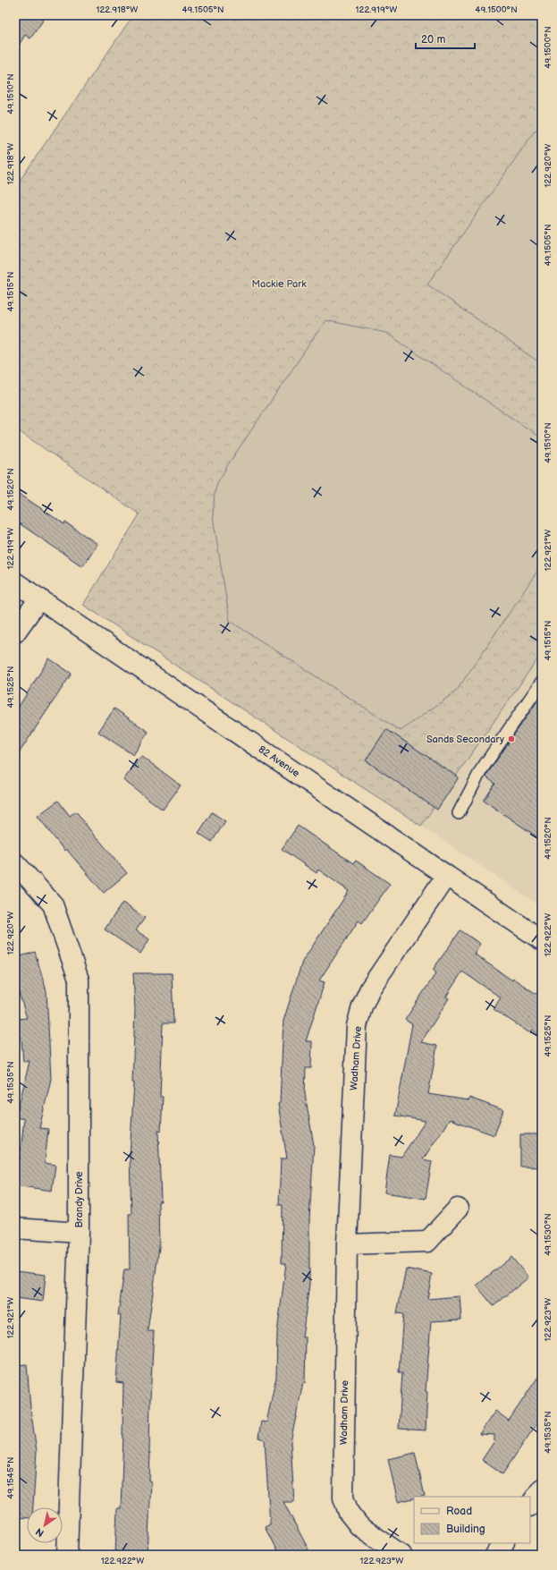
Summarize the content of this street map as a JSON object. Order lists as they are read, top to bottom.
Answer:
{
  "streets": {
    "street": ["82 Avenue", "Wadham Drive", "Brandy Drive"]
  },
  "crossings": [
    ["82 Avenue", "Wadham Drive"]
  ],
  "parks": ["Mackie Park"],
  "places": ["Sands Secondary"],
  "legend": ["Road", "Building"],
  "scale_bar": "20 m",
  "north": "bottom left",
  "coordinates": [
    "122.918°W",
    "49.1505°N",
    "122.919°W",
    "49.1500°N",
    "49.1510°N",
    "122.920°W",
    "49.1515°N",
    "49.1520°N",
    "122.921°W",
    "49.1525°N",
    "122.922°W",
    "49.1535°N",
    "49.1530°N",
    "122.923°W",
    "49.1545°N"
  ]
}
